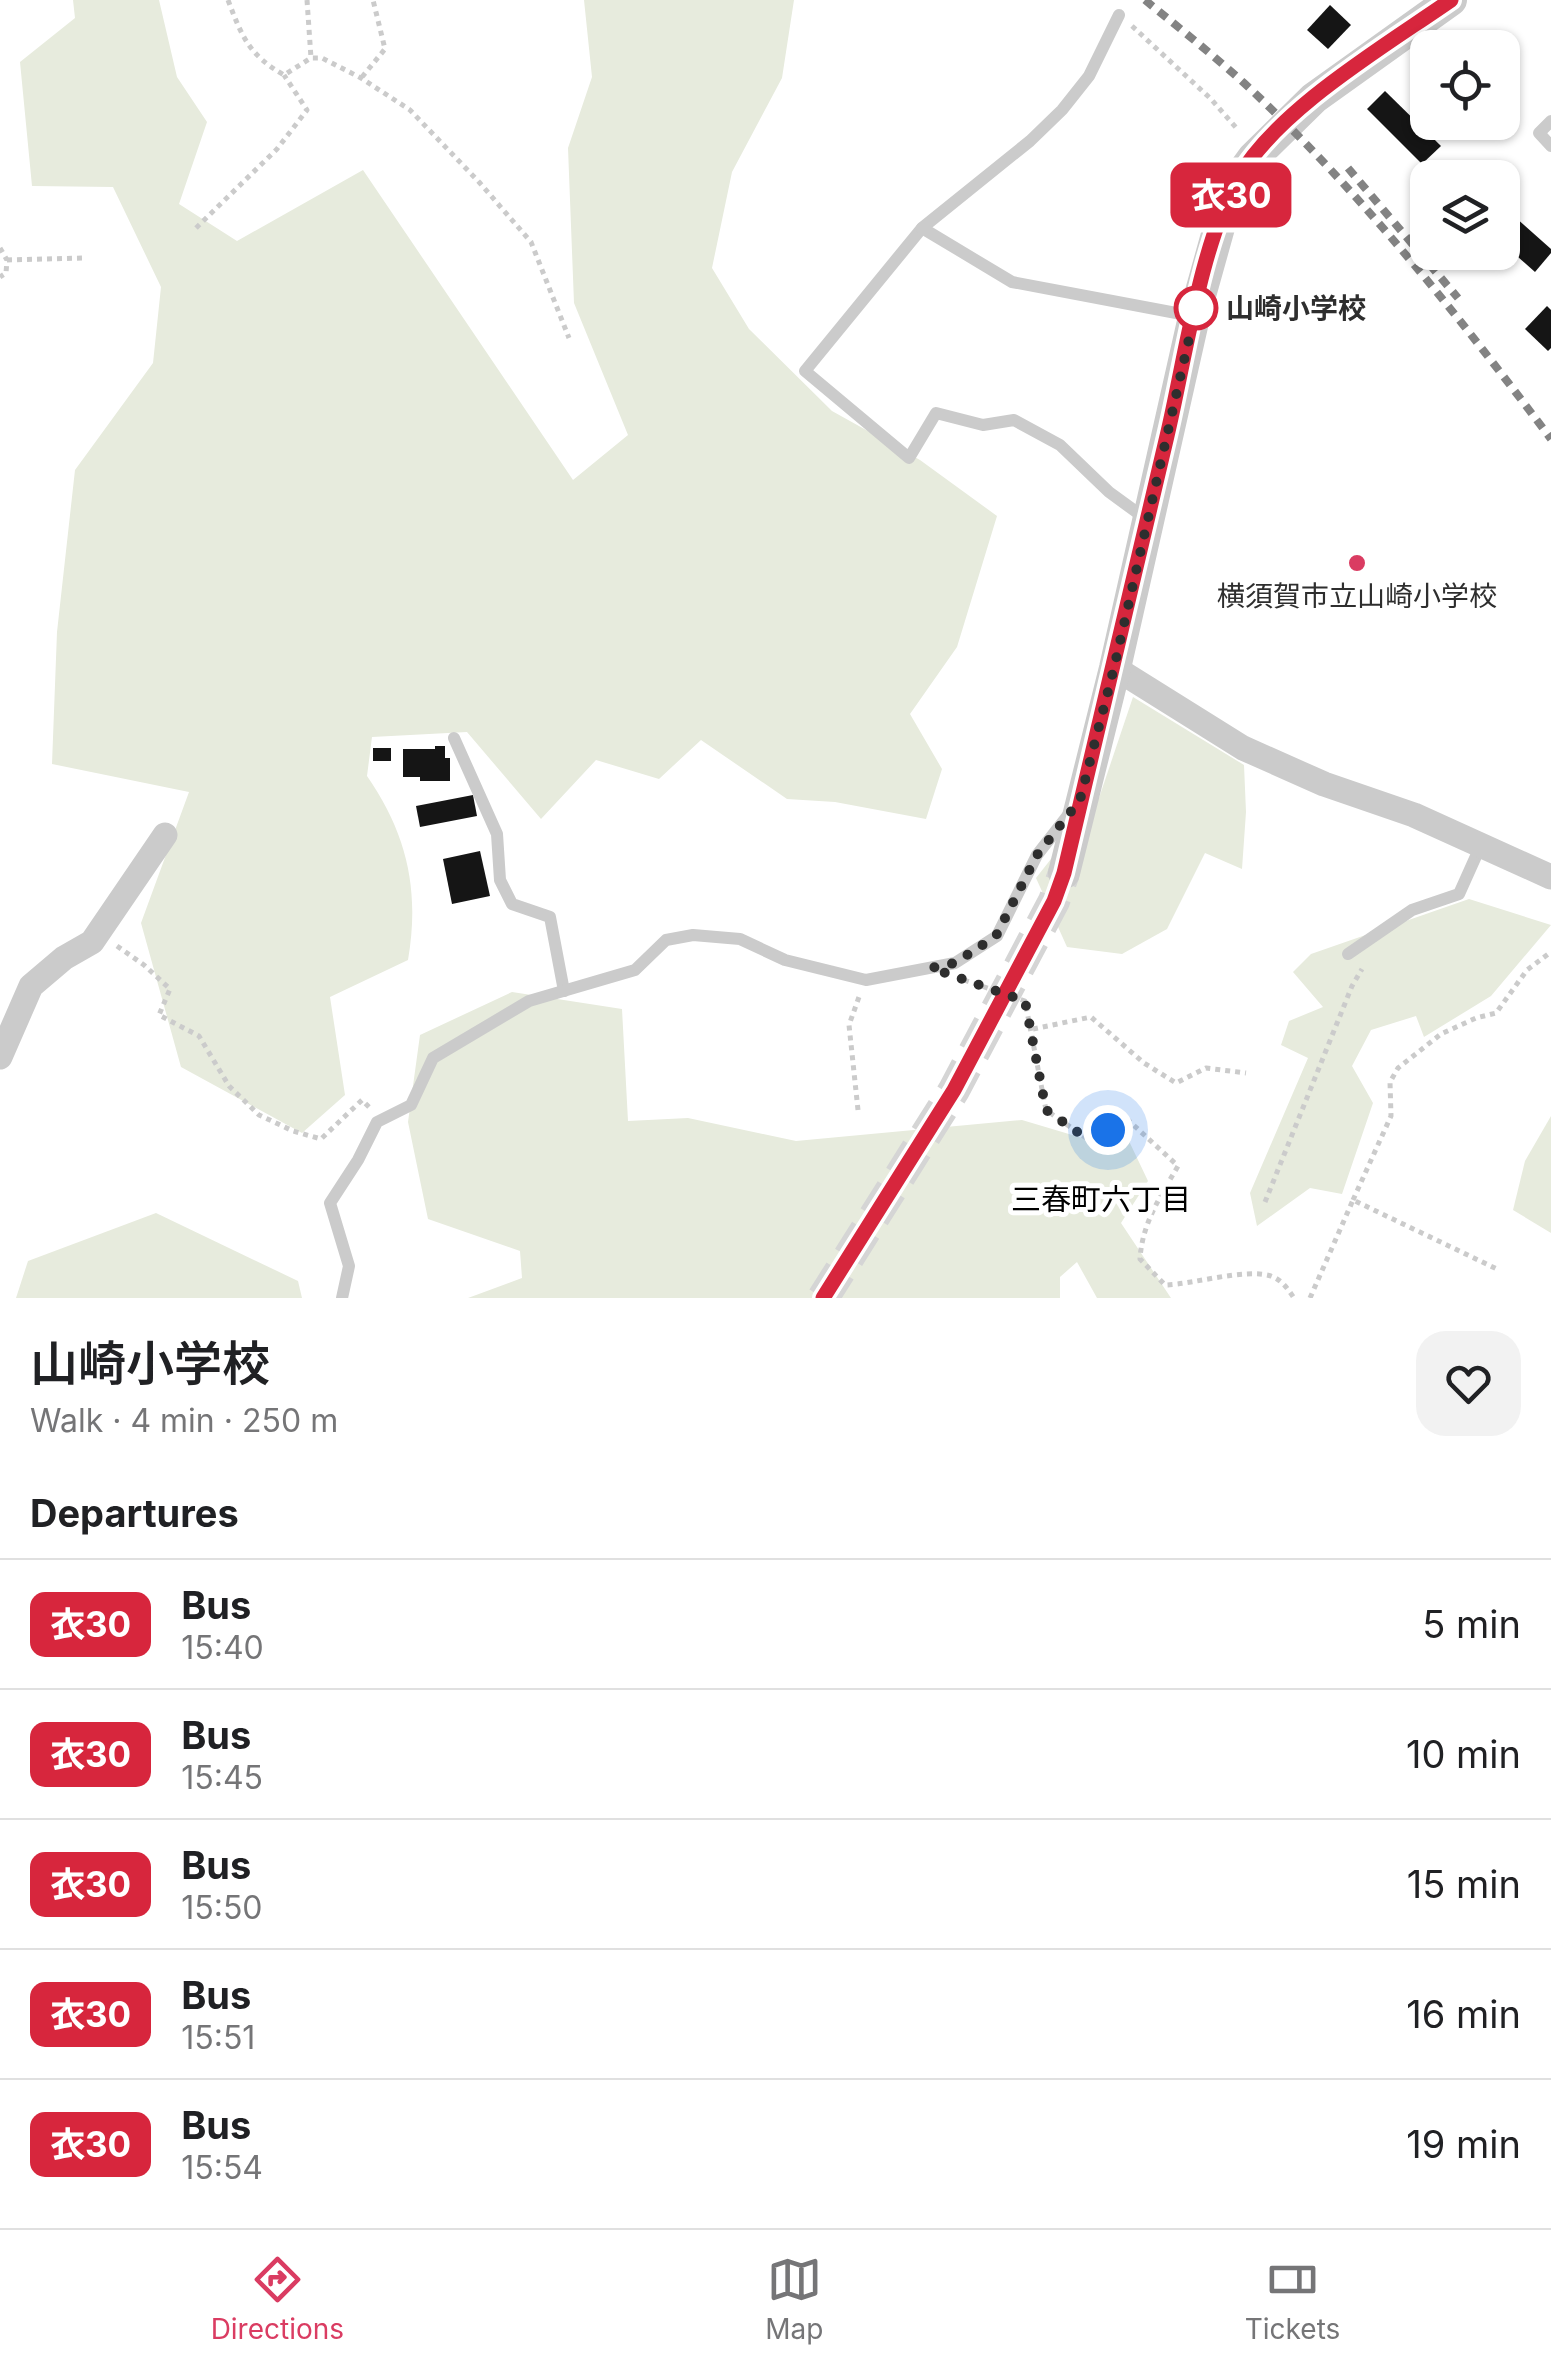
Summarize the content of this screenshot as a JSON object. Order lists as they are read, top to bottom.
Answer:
{
  "districts": ["三春町六丁目"],
  "places": ["山崎小学校", "横須賀市立山崎小学校"],
  "lines": ["bus line 衣30"],
  "page": {
    "on_map": "衣30",
    "heading": [
      ["山崎小学校", "Walk · 4 min · 250 m"],
      "Departures"
    ],
    "list": [
      {
        "mark": "衣30",
        "name": "Bus",
        "note": "15:40",
        "value": "5 min"
      },
      {
        "mark": "衣30",
        "name": "Bus",
        "note": "15:45",
        "value": "10 min"
      },
      {
        "mark": "衣30",
        "name": "Bus",
        "note": "15:50",
        "value": "15 min"
      },
      {
        "mark": "衣30",
        "name": "Bus",
        "note": "15:51",
        "value": "16 min"
      },
      {
        "mark": "衣30",
        "name": "Bus",
        "note": "15:54",
        "value": "19 min"
      }
    ],
    "tabs": ["Directions", "Map", "Tickets"]
  }
}
